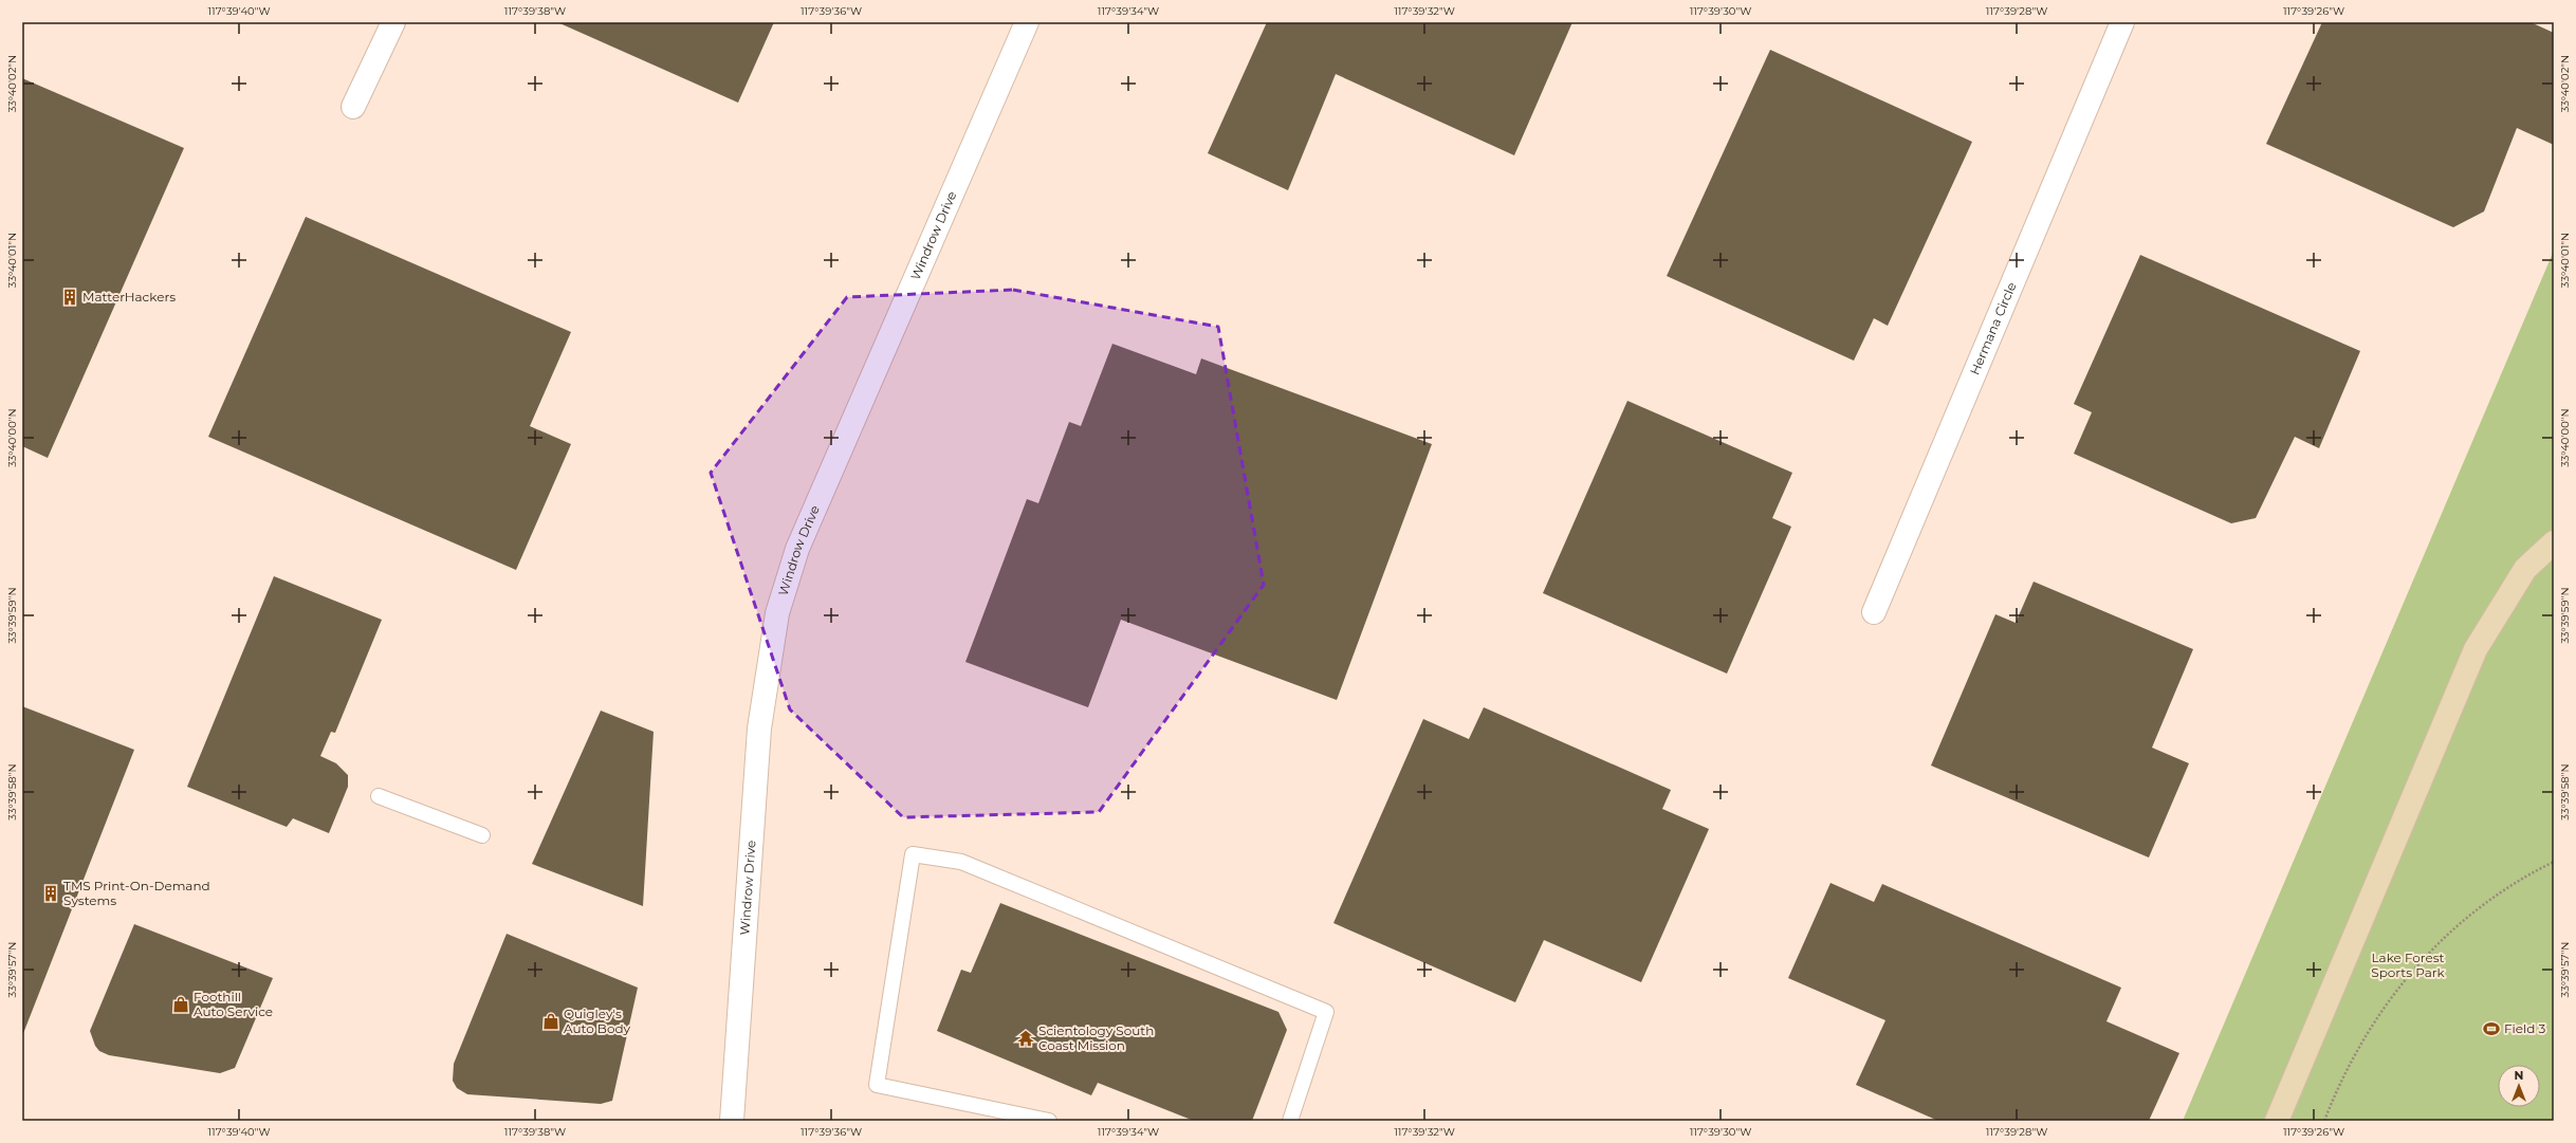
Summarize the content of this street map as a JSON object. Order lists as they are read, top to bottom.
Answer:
{
  "streets": {
    "street": ["Windrow Drive", "Hermana Circle"]
  },
  "parks": ["Lake Forest Sports Park"],
  "places": {
    "building": ["MatterHackers", "TMS Print-On-Demand Systems"],
    "shop": ["Foothill Auto Service", "Quigley's Auto Body"],
    "sports": ["Field 3"],
    "temple": ["Scientology South Coast Mission"]
  },
  "north": "top",
  "coordinates": [
    "117°39'40\"W",
    "117°39'38\"W",
    "117°39'36\"W",
    "117°39'34\"W",
    "117°39'32\"W",
    "117°39'30\"W",
    "117°39'28\"W",
    "117°39'26\"W",
    "33°40'02\"N",
    "33°40'01\"N",
    "33°40'00\"N",
    "33°39'59\"N",
    "33°39'58\"N",
    "33°39'57\"N"
  ]
}
